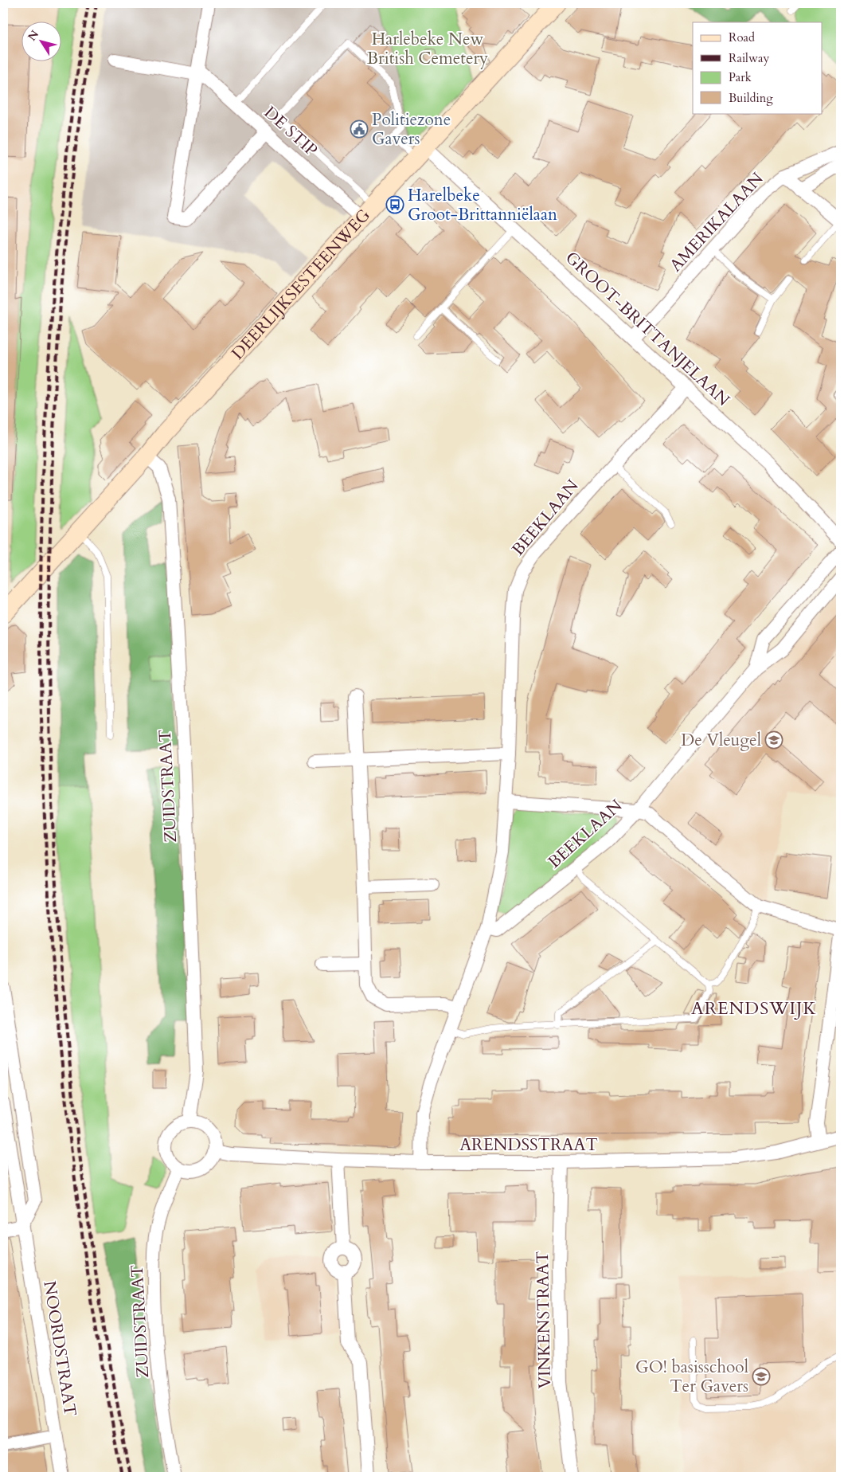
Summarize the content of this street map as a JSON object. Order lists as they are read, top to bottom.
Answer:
{
  "streets": {
    "main road": ["DEERLIJKSESTEENWEG"],
    "street": [
      "DE STIP",
      "AMERIKALAAN",
      "GROOT-BRITTANJELAAN",
      "BEEKLAAN",
      "ZUIDSTRAAT",
      "ARENDSSTRAAT",
      "VINKENSTRAAT",
      "NOORDSTRAAT"
    ]
  },
  "crossings": [
    ["DE STIP", "DEERLIJKSESTEENWEG"],
    ["AMERIKALAAN", "GROOT-BRITTANJELAAN"],
    ["DEERLIJKSESTEENWEG", "GROOT-BRITTANJELAAN"],
    ["DEERLIJKSESTEENWEG", "ZUIDSTRAAT"],
    ["GROOT-BRITTANJELAAN", "BEEKLAAN"],
    ["BEEKLAAN", "ARENDSSTRAAT"],
    ["ZUIDSTRAAT", "ARENDSSTRAAT"],
    ["ARENDSSTRAAT", "VINKENSTRAAT"]
  ],
  "districts": ["ARENDSWIJK"],
  "parks": ["Harlebeke New British Cemetery"],
  "places": {
    "public building": ["Politiezone Gavers"],
    "bus stop": ["Harelbeke Groot-Brittanniëlaan"],
    "school or university": ["De Vleugel", "GO! basisschool Ter Gavers"]
  },
  "legend": [
    "Road",
    "Railway",
    "Park",
    "Building"
  ],
  "north": "top left"
}
